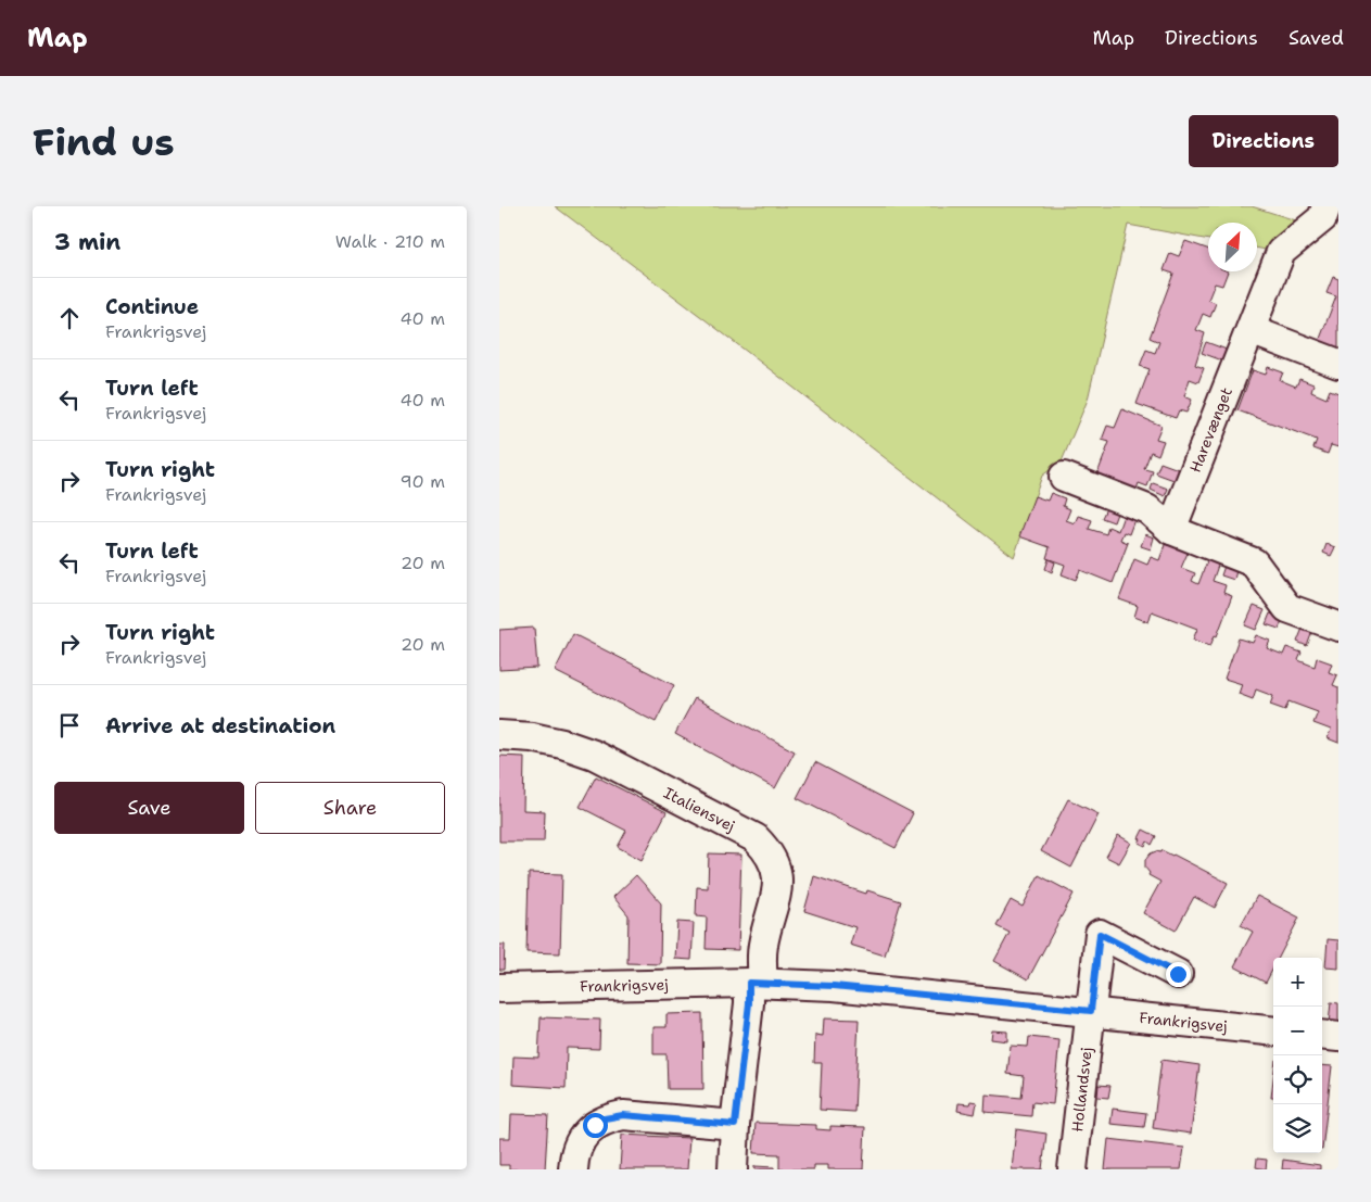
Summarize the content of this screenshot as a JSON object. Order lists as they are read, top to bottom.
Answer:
{
  "streets": {
    "street": [
      "Harevænget",
      "Italiensvej",
      "Frankrigsvej",
      "Hollandsvej"
    ]
  },
  "crossings": [
    ["Italiensvej", "Frankrigsvej"],
    ["Frankrigsvej", "Hollandsvej"]
  ],
  "north": "top right",
  "page": {
    "header": "Map",
    "nav": ["Map", "Directions", "Saved"],
    "buttons": [
      "Directions",
      ["Save", "Share"]
    ],
    "title": "Find us",
    "heading": ["3 min", "Walk · 210 m"],
    "list": [
      ["Continue", "Frankrigsvej", "40 m"],
      ["Turn left", "Frankrigsvej", "40 m"],
      ["Turn right", "Frankrigsvej", "90 m"],
      ["Turn left", "Frankrigsvej", "20 m"],
      ["Turn right", "Frankrigsvej", "20 m"],
      "Arrive at destination"
    ],
    "map_buttons": ["+", "−"]
  }
}
